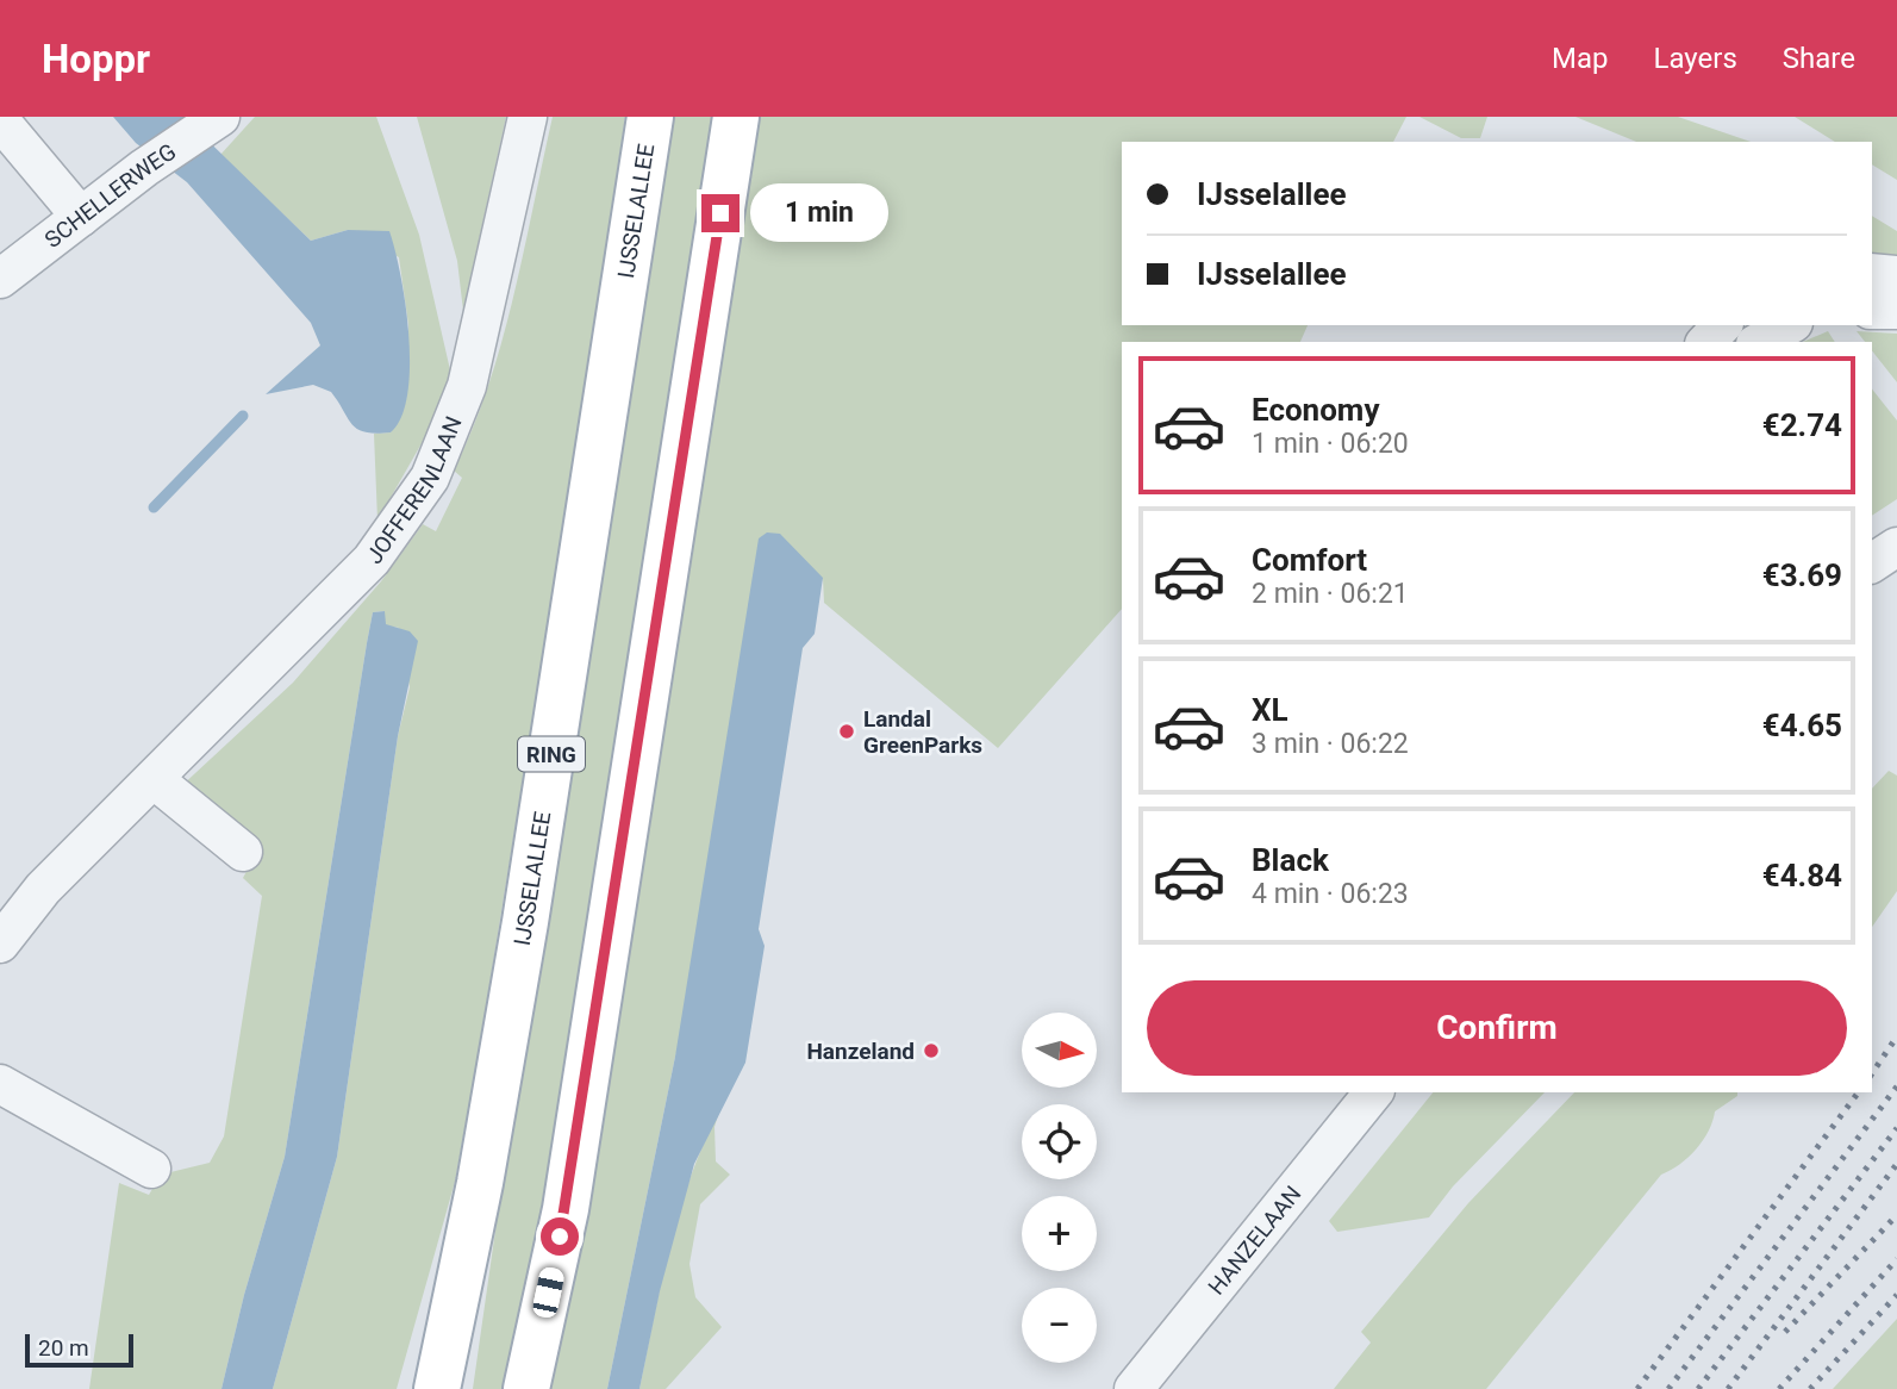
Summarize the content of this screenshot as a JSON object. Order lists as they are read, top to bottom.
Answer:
{
  "streets": {
    "main road": ["IJSSELALLEE", "RING"],
    "street": ["SCHELLERWEG", "JOFFERENLAAN", "HANZELAAN"]
  },
  "places": ["Landal GreenParks", "Hanzeland"],
  "scale_bar": "20 m",
  "north": "right",
  "page": {
    "header": "Hoppr",
    "nav": ["Map", "Layers", "Share"],
    "banner": ["IJsselallee", "IJsselallee"],
    "bubble": "1 min",
    "list": [
      {
        "name": "Economy",
        "note": "1 min · 06:20",
        "value": "€2.74"
      },
      {
        "name": "Comfort",
        "note": "2 min · 06:21",
        "value": "€3.69"
      },
      {
        "name": "XL",
        "note": "3 min · 06:22",
        "value": "€4.65"
      },
      {
        "name": "Black",
        "note": "4 min · 06:23",
        "value": "€4.84"
      }
    ],
    "buttons": "Confirm",
    "map_buttons": ["+", "−"],
    "scale": "20 m"
  }
}
